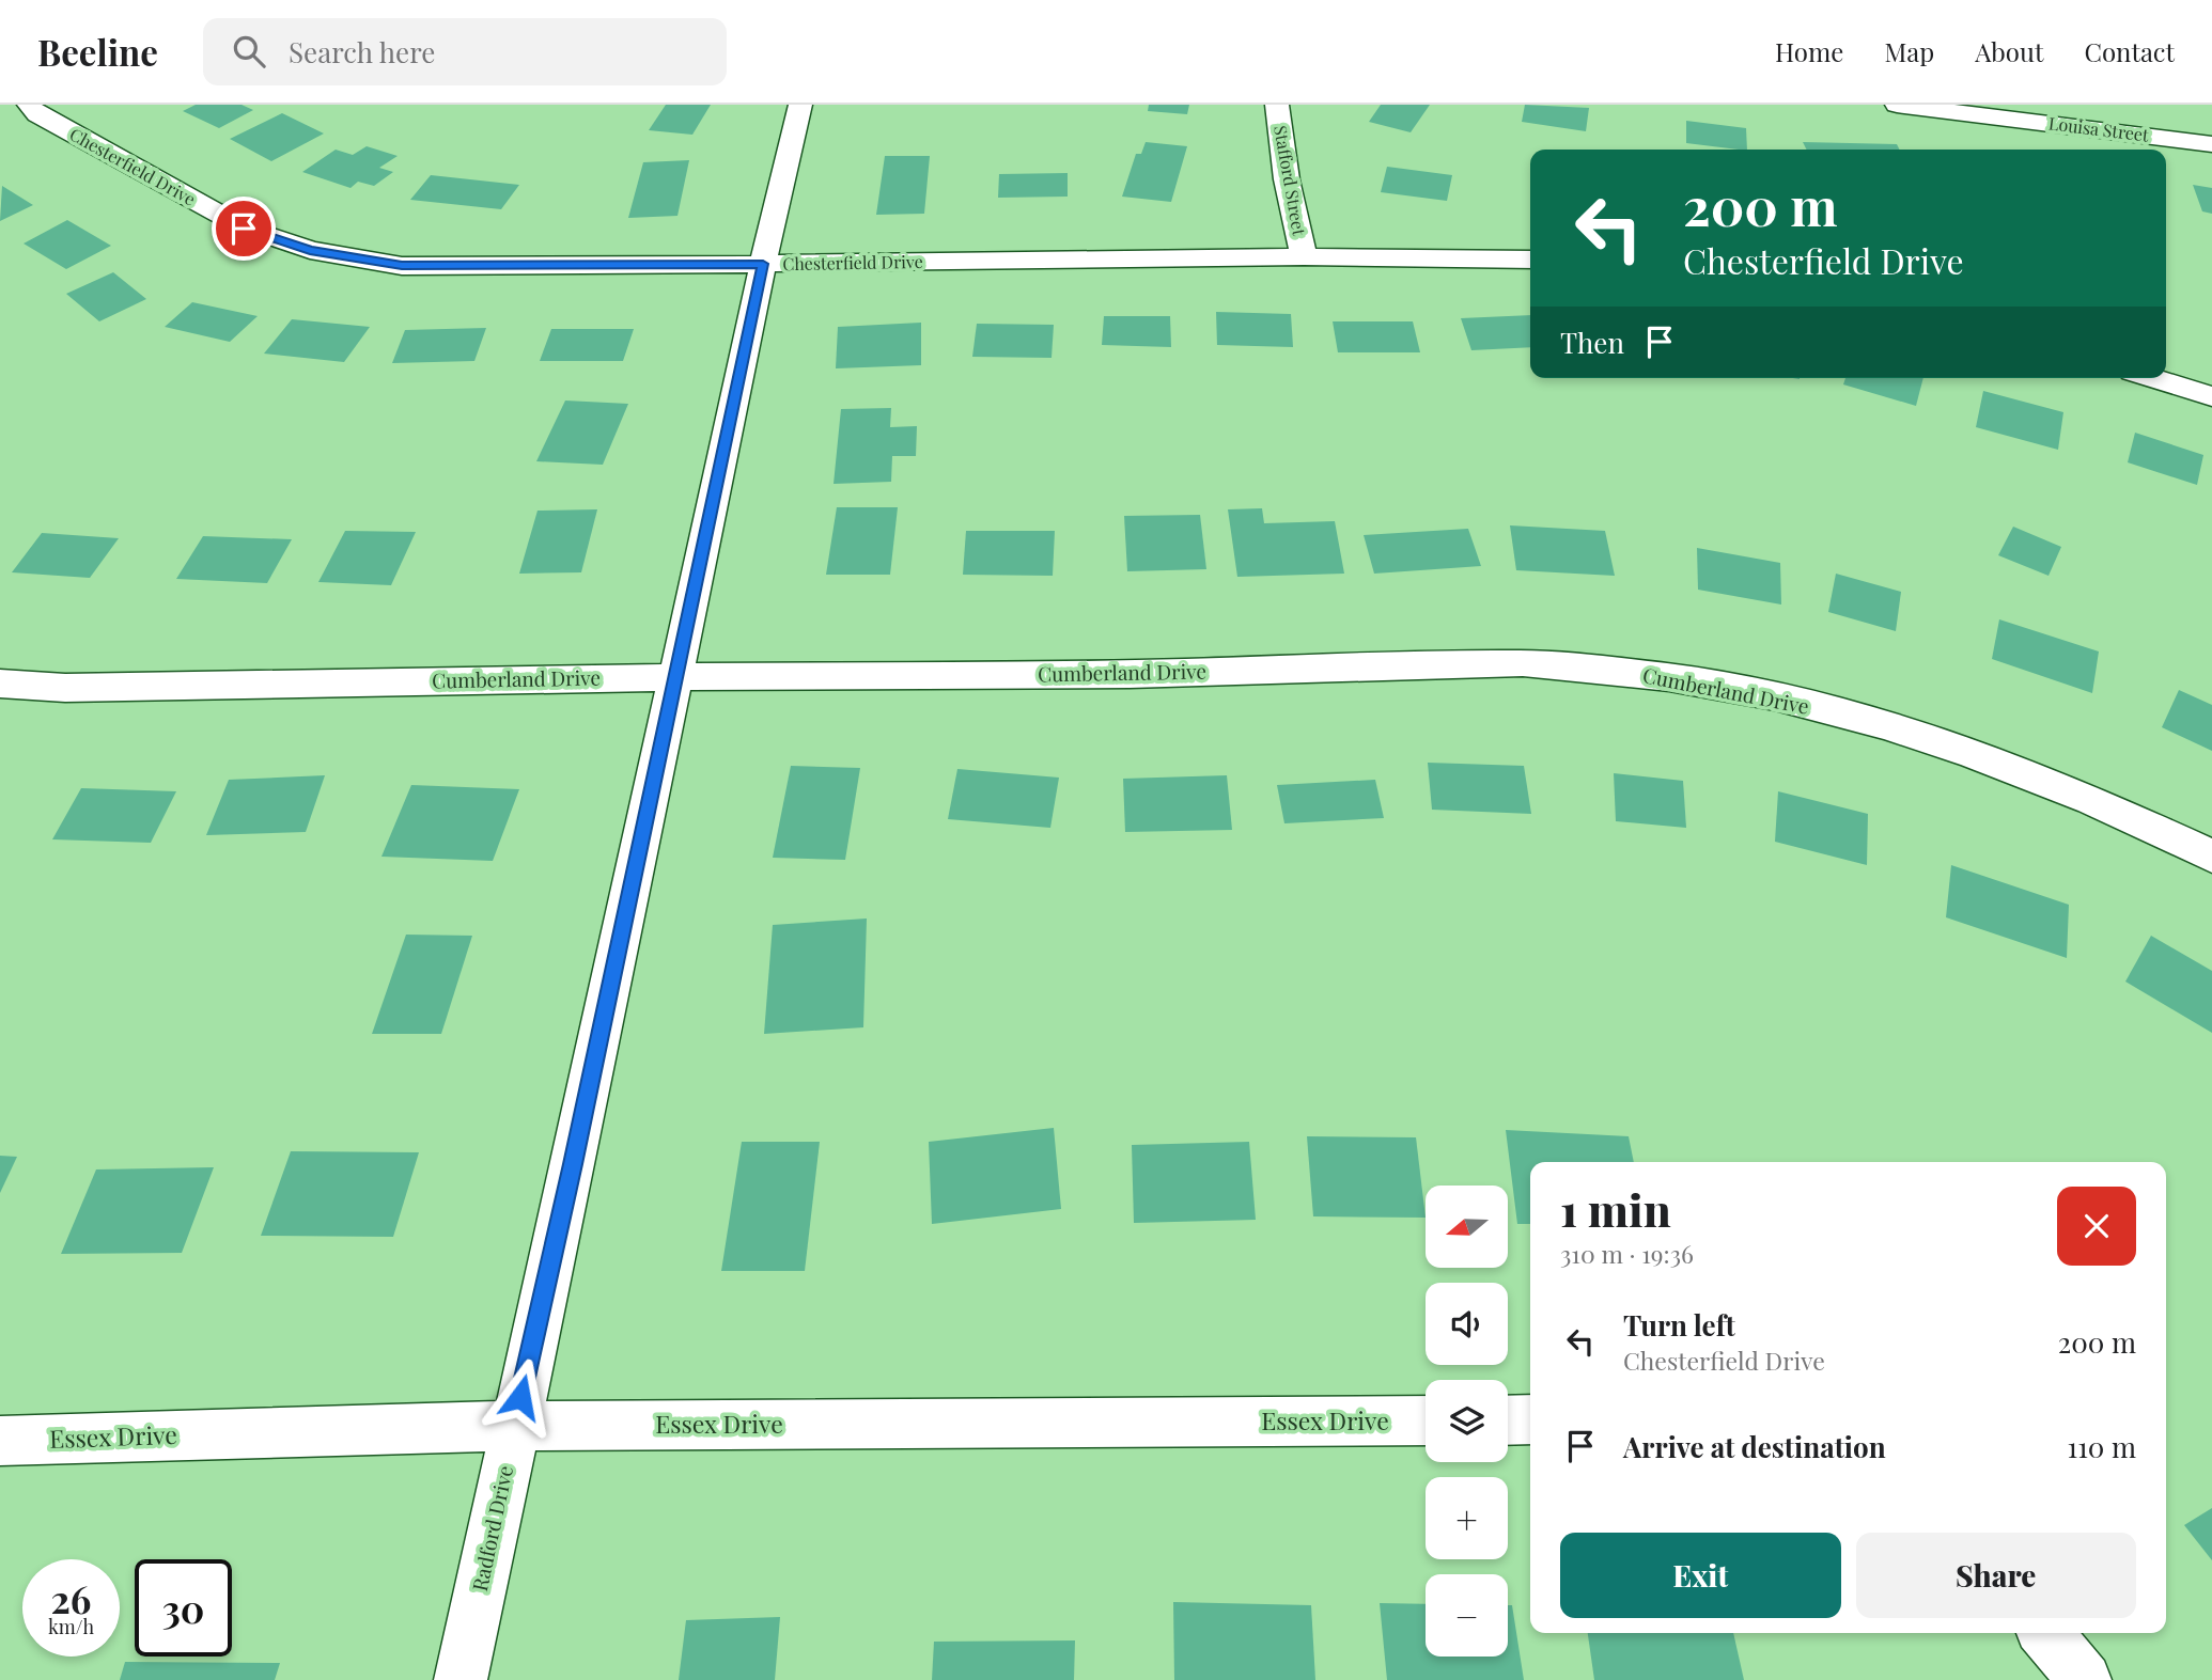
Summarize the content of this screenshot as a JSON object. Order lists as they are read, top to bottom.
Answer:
{
  "streets": {
    "street": [
      "Louisa Street",
      "Chesterfield Drive",
      "Stafford Street",
      "Cumberland Drive",
      "Essex Drive",
      "Radford Drive"
    ]
  },
  "crossings": [
    ["Chesterfield Drive", "Stafford Street"],
    ["Chesterfield Drive", "Radford Drive"],
    ["Cumberland Drive", "Radford Drive"],
    ["Essex Drive", "Radford Drive"]
  ],
  "north": "left",
  "page": {
    "header": "Beeline",
    "search": "Search here",
    "nav": [
      "Home",
      "Map",
      "About",
      "Contact"
    ],
    "turn": ["200 m", "Chesterfield Drive"],
    "then": "Then",
    "heading": ["1 min", "310 m · 19:36"],
    "map_buttons": ["+", "−"],
    "list": [
      {
        "name": "Turn left",
        "note": "Chesterfield Drive",
        "value": "200 m"
      },
      {
        "name": "Arrive at destination",
        "value": "110 m"
      }
    ],
    "buttons": ["Exit", "Share"],
    "speed": "26 km/h",
    "limit": "30"
  }
}
